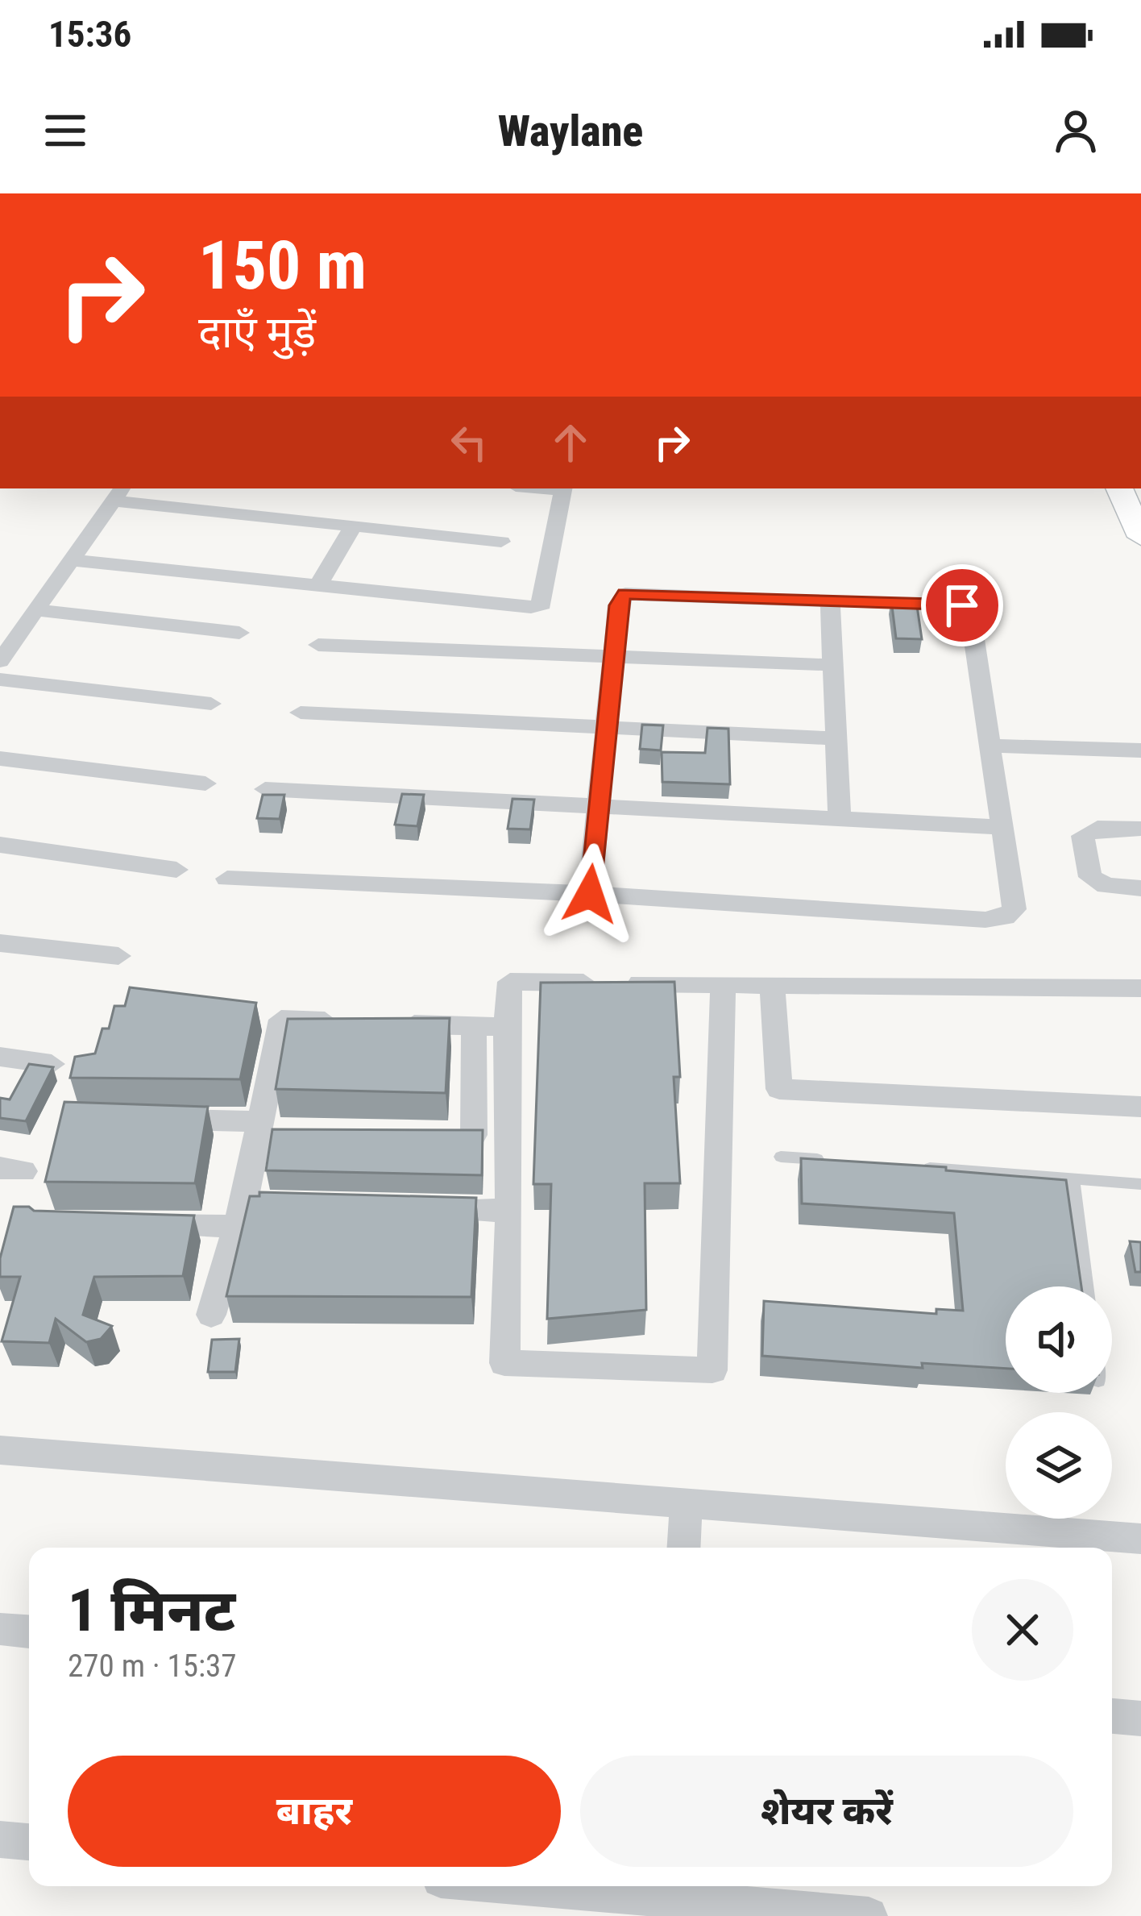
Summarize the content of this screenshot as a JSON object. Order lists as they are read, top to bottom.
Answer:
{
  "page": {
    "status": "15:36",
    "header": "Waylane",
    "turn": ["150 m", "दाएँ मुड़ें"],
    "heading": ["1 मिनट", "270 m · 15:37"],
    "buttons": ["बाहर", "शेयर करें"]
  }
}
